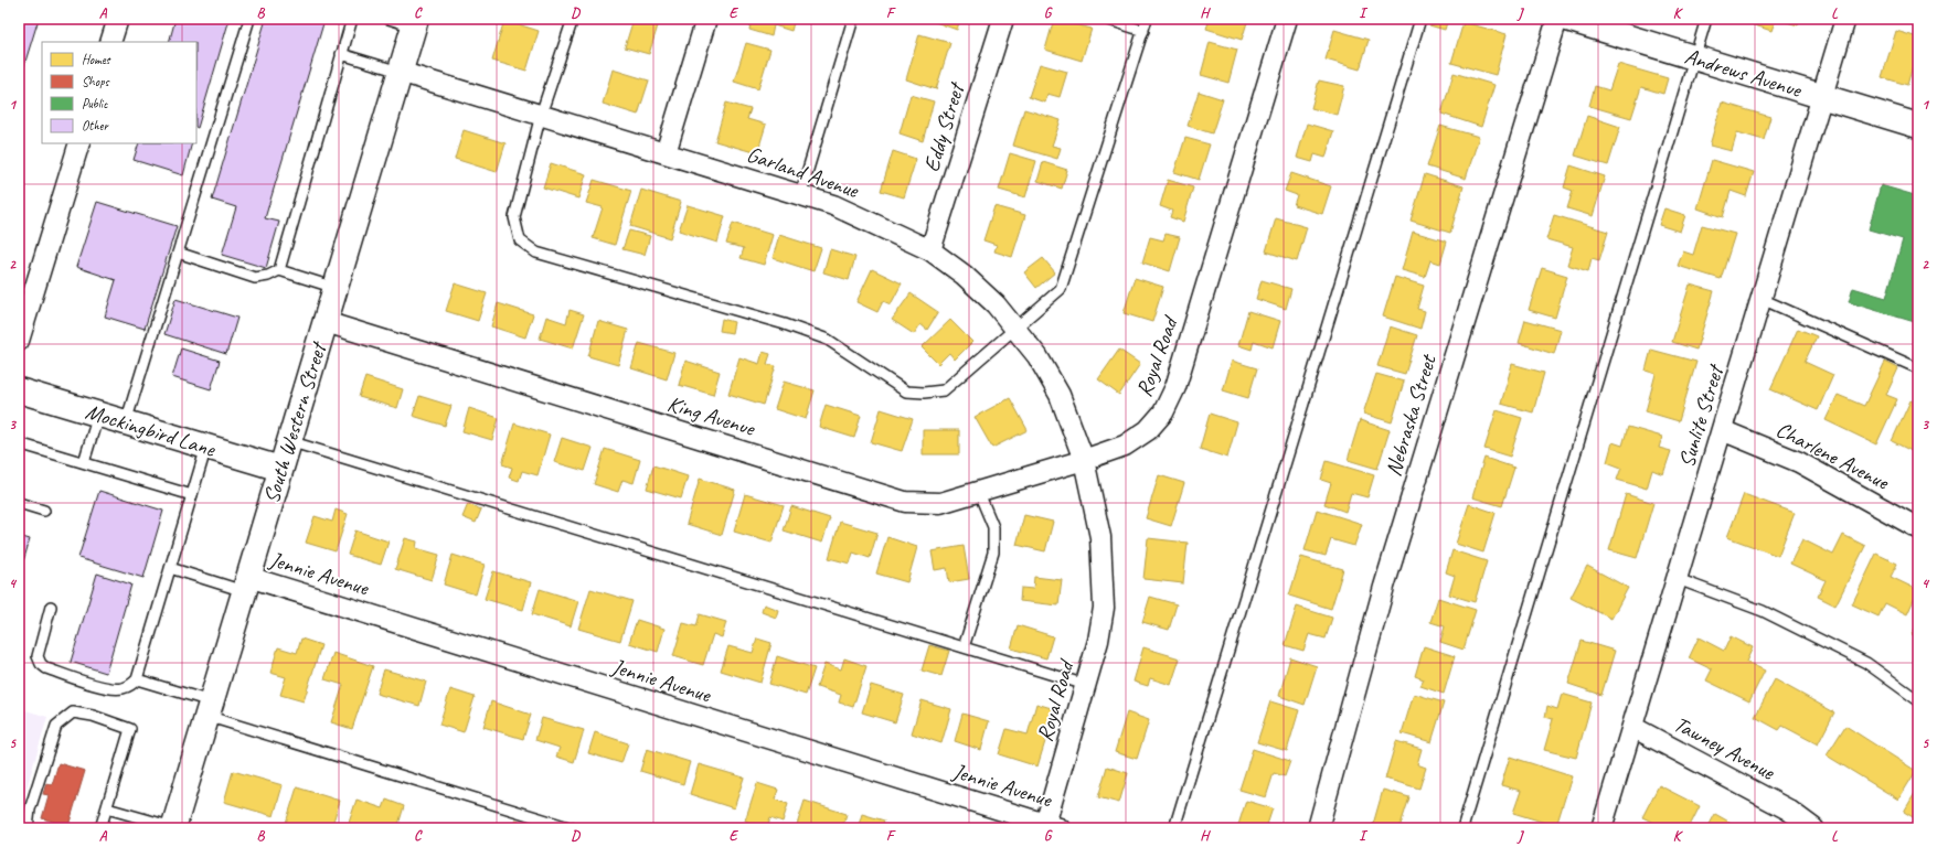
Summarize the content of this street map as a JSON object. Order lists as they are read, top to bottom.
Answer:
{
  "streets": {
    "main road": ["Andrews Avenue", "South Western Street", "Mockingbird Lane"],
    "street": [
      "Eddy Street",
      "Garland Avenue",
      "Royal Road",
      "King Avenue",
      "Nebraska Street",
      "Sunlite Street",
      "Charlene Avenue",
      "Jennie Avenue",
      "Tawney Avenue"
    ]
  },
  "crossings": [
    ["Andrews Avenue", "Sunlite Street"],
    ["Eddy Street", "Garland Avenue"],
    ["Garland Avenue", "Royal Road"],
    ["Garland Avenue", "King Avenue"],
    ["Garland Avenue", "South Western Street"],
    ["Royal Road", "King Avenue"],
    ["Royal Road", "Jennie Avenue"],
    ["King Avenue", "South Western Street"],
    ["Sunlite Street", "Charlene Avenue"],
    ["Sunlite Street", "Tawney Avenue"],
    ["South Western Street", "Mockingbird Lane"],
    ["South Western Street", "Jennie Avenue"]
  ],
  "legend": [
    "Homes",
    "Shops",
    "Public",
    "Other"
  ],
  "grid": {
    "columns": [
      "A",
      "B",
      "C",
      "D",
      "E",
      "F",
      "G",
      "H",
      "I",
      "J",
      "K",
      "L"
    ],
    "rows": [
      "1",
      "2",
      "3",
      "4",
      "5"
    ]
  }
}
